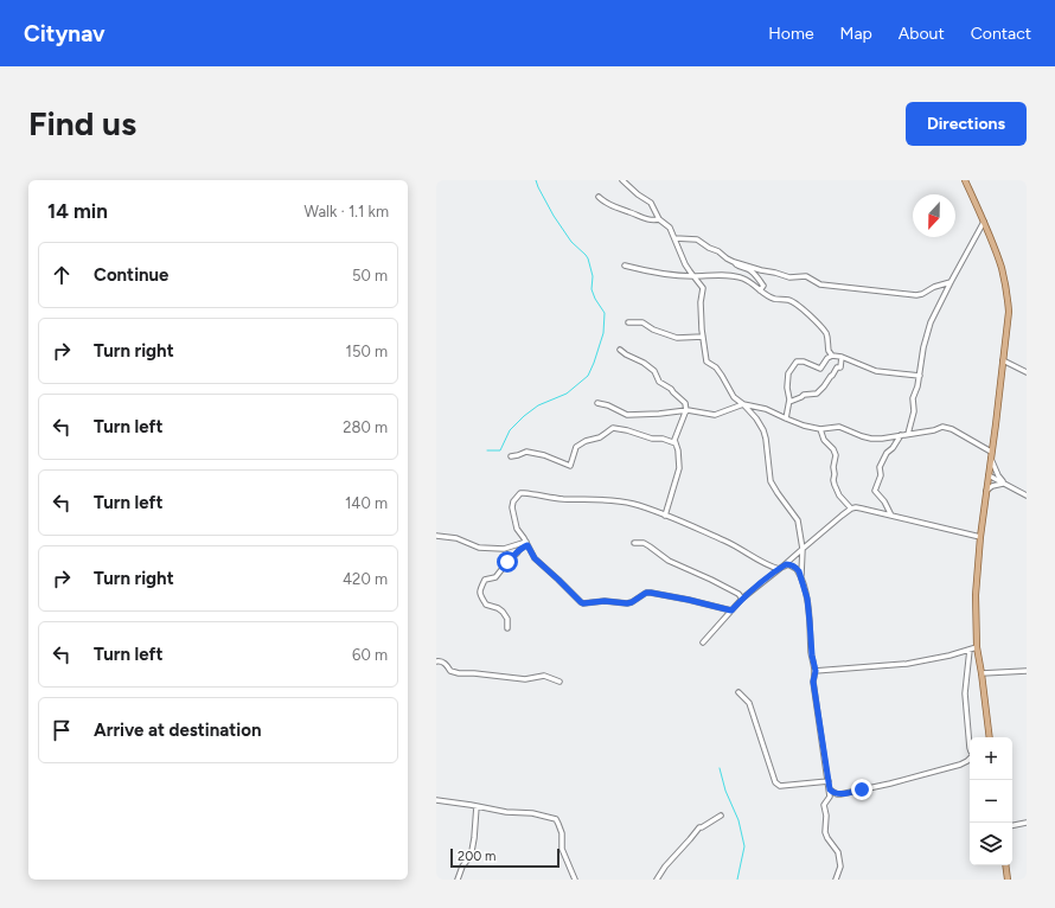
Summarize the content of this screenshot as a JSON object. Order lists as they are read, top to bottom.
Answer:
{
  "scale_bar": "200 m",
  "north": "bottom",
  "page": {
    "header": "Citynav",
    "nav": [
      "Home",
      "Map",
      "About",
      "Contact"
    ],
    "buttons": "Directions",
    "title": "Find us",
    "heading": ["14 min", "Walk · 1.1 km"],
    "list": [
      ["Continue", "50 m"],
      ["Turn right", "150 m"],
      ["Turn left", "280 m"],
      ["Turn left", "140 m"],
      ["Turn right", "420 m"],
      ["Turn left", "60 m"],
      "Arrive at destination"
    ],
    "map_buttons": ["+", "−"],
    "scale": "200 m"
  }
}
